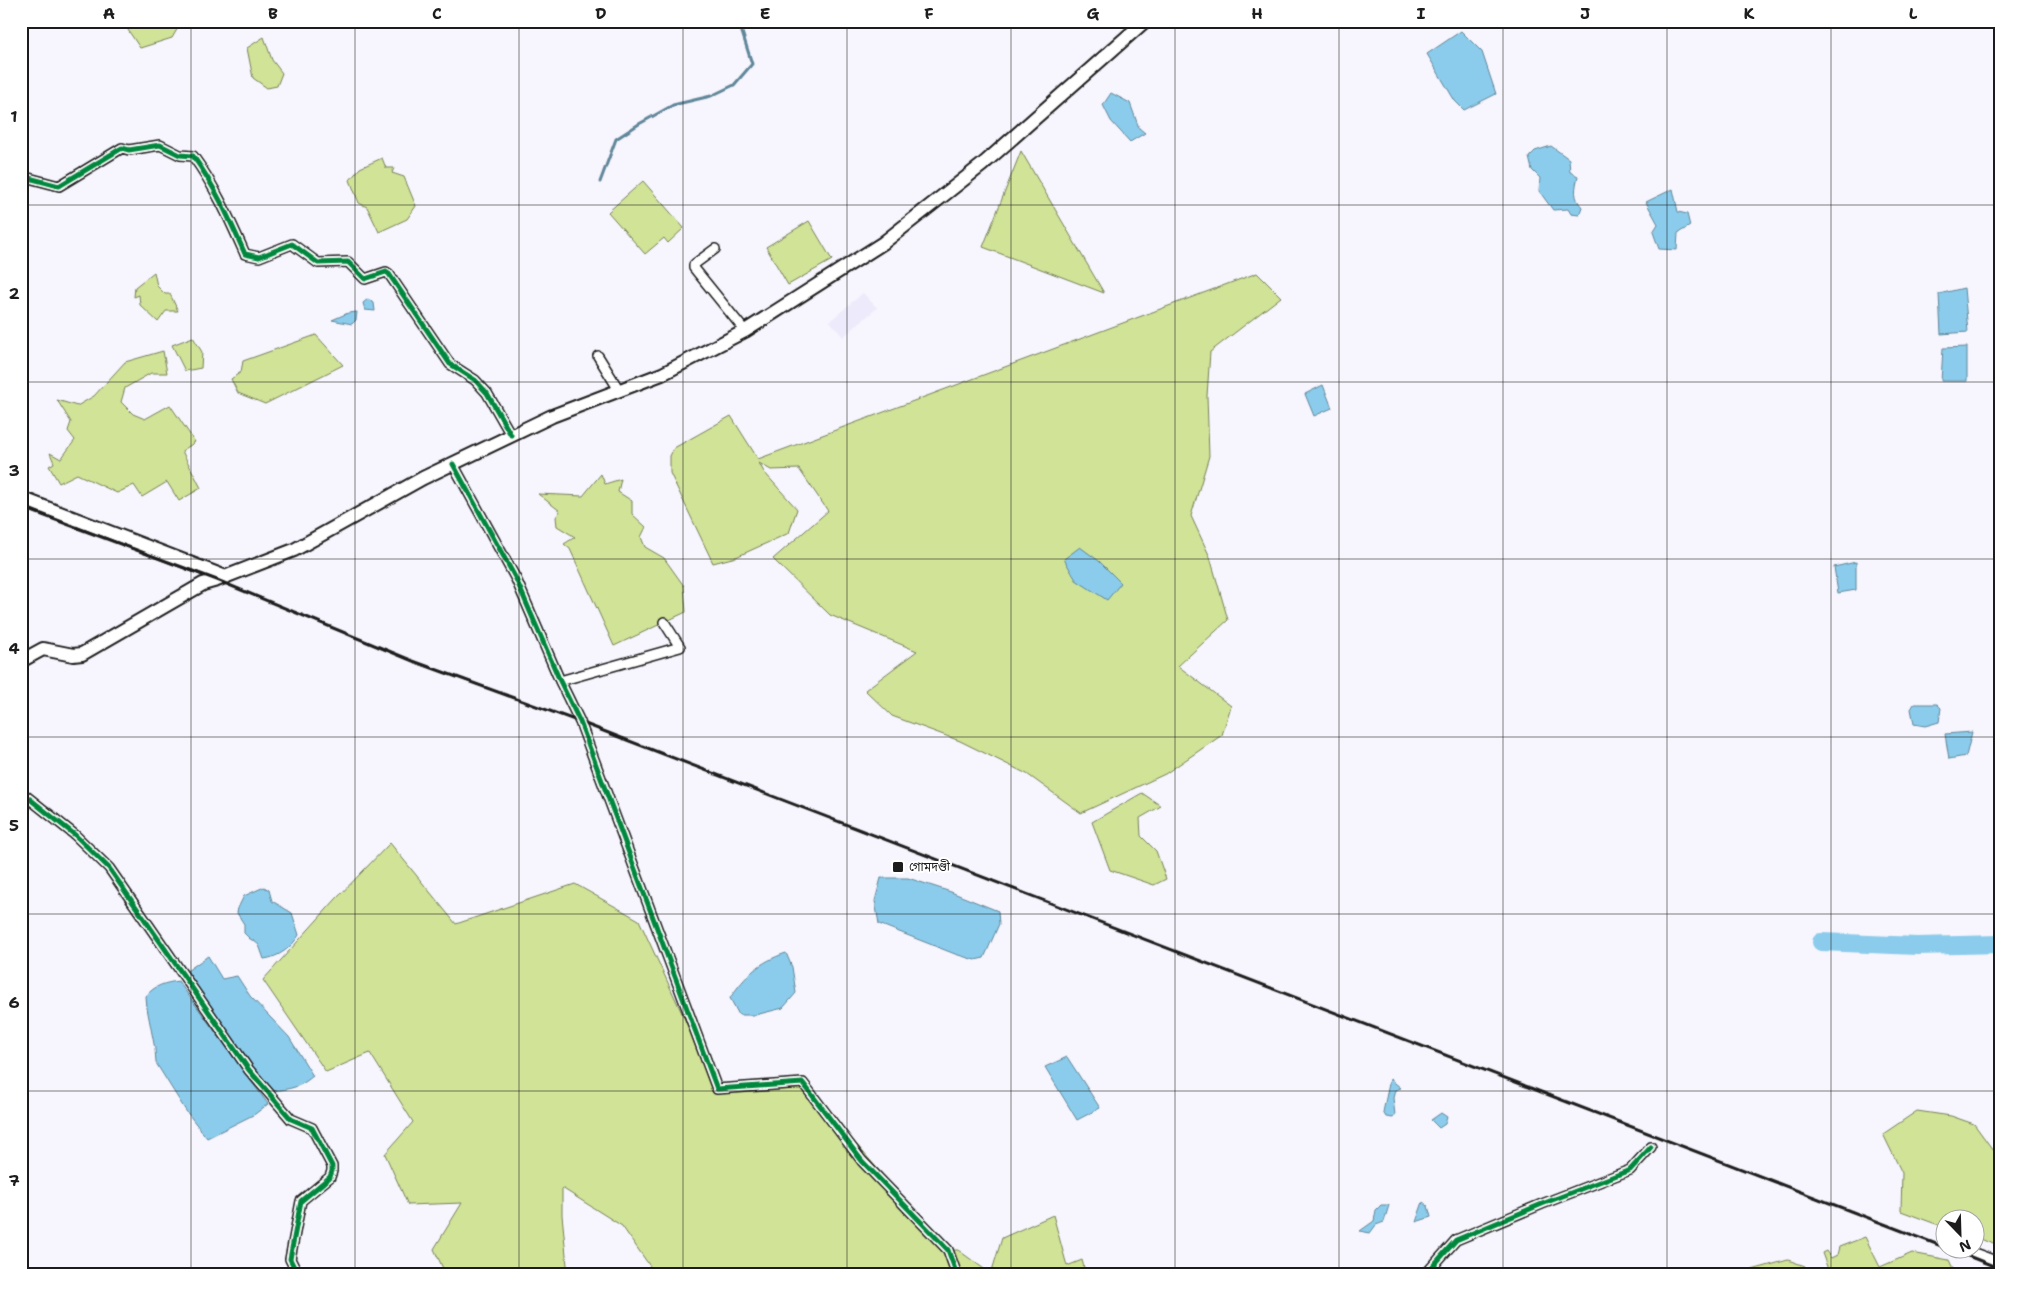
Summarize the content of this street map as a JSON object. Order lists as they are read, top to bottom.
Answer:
{
  "places": {
    "transit": ["গোমদণ্ডী"]
  },
  "north": "bottom right",
  "grid": {
    "columns": [
      "A",
      "B",
      "C",
      "D",
      "E",
      "F",
      "G",
      "H",
      "I",
      "J",
      "K",
      "L"
    ],
    "rows": [
      "1",
      "2",
      "3",
      "4",
      "5",
      "6",
      "7"
    ]
  }
}
